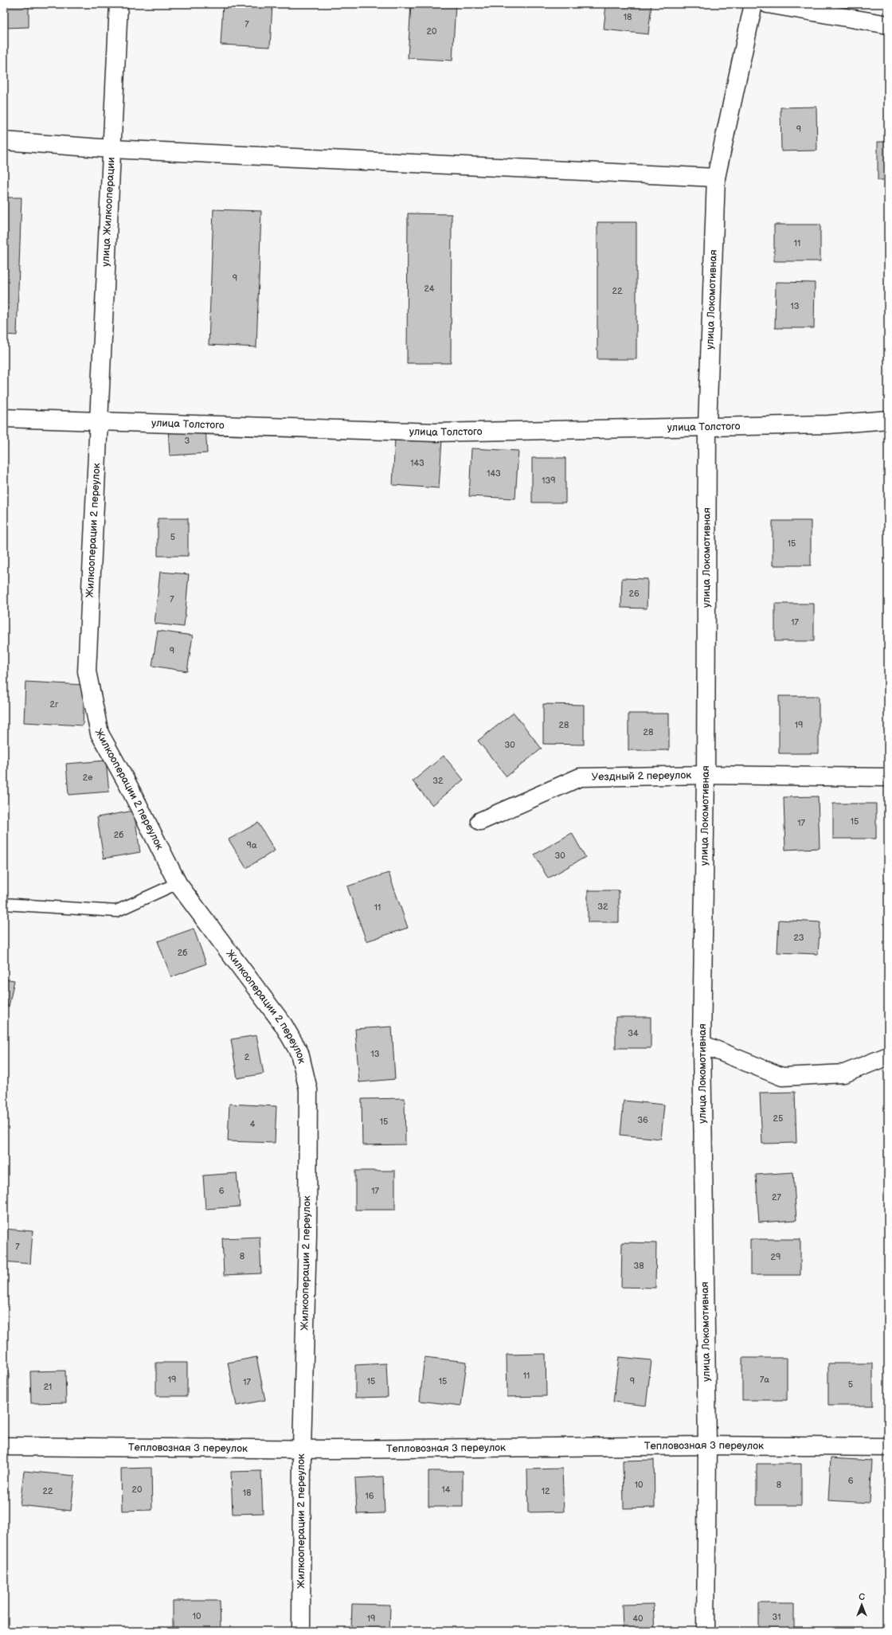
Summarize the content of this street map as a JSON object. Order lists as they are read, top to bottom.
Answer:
{
  "streets": {
    "street": [
      "улица Жилкооперации",
      "улица Локомотивная",
      "улица Толстого",
      "Жилкооперации 2 переулок",
      "Уездный 2 переулок",
      "Тепловозная 3 переулок"
    ]
  },
  "crossings": [
    ["улица Жилкооперации", "улица Толстого"],
    ["улица Жилкооперации", "Жилкооперации 2 переулок"],
    ["улица Локомотивная", "улица Толстого"],
    ["улица Локомотивная", "Уездный 2 переулок"],
    ["улица Локомотивная", "Тепловозная 3 переулок"],
    ["улица Толстого", "Жилкооперации 2 переулок"],
    ["Жилкооперации 2 переулок", "Тепловозная 3 переулок"]
  ],
  "house_numbers": [
    "18",
    "7",
    "20",
    "9",
    "11",
    "9",
    "24",
    "22",
    "13",
    "3",
    "143",
    "143",
    "139",
    "5",
    "15",
    "26",
    "7",
    "17",
    "9",
    "2г",
    "28",
    "19",
    "28",
    "30",
    "2е",
    "32",
    "15",
    "17",
    "2б",
    "9а",
    "30",
    "32",
    "11",
    "23",
    "2б",
    "34",
    "13",
    "2",
    "25",
    "36",
    "15",
    "4",
    "6",
    "17",
    "27",
    "7",
    "8",
    "29",
    "38",
    "11",
    "19",
    "7а",
    "15",
    "15",
    "9",
    "17",
    "5",
    "21",
    "6",
    "10",
    "8",
    "20",
    "14",
    "22",
    "12",
    "18",
    "16",
    "10",
    "31",
    "19",
    "40"
  ],
  "north": "top"
}
